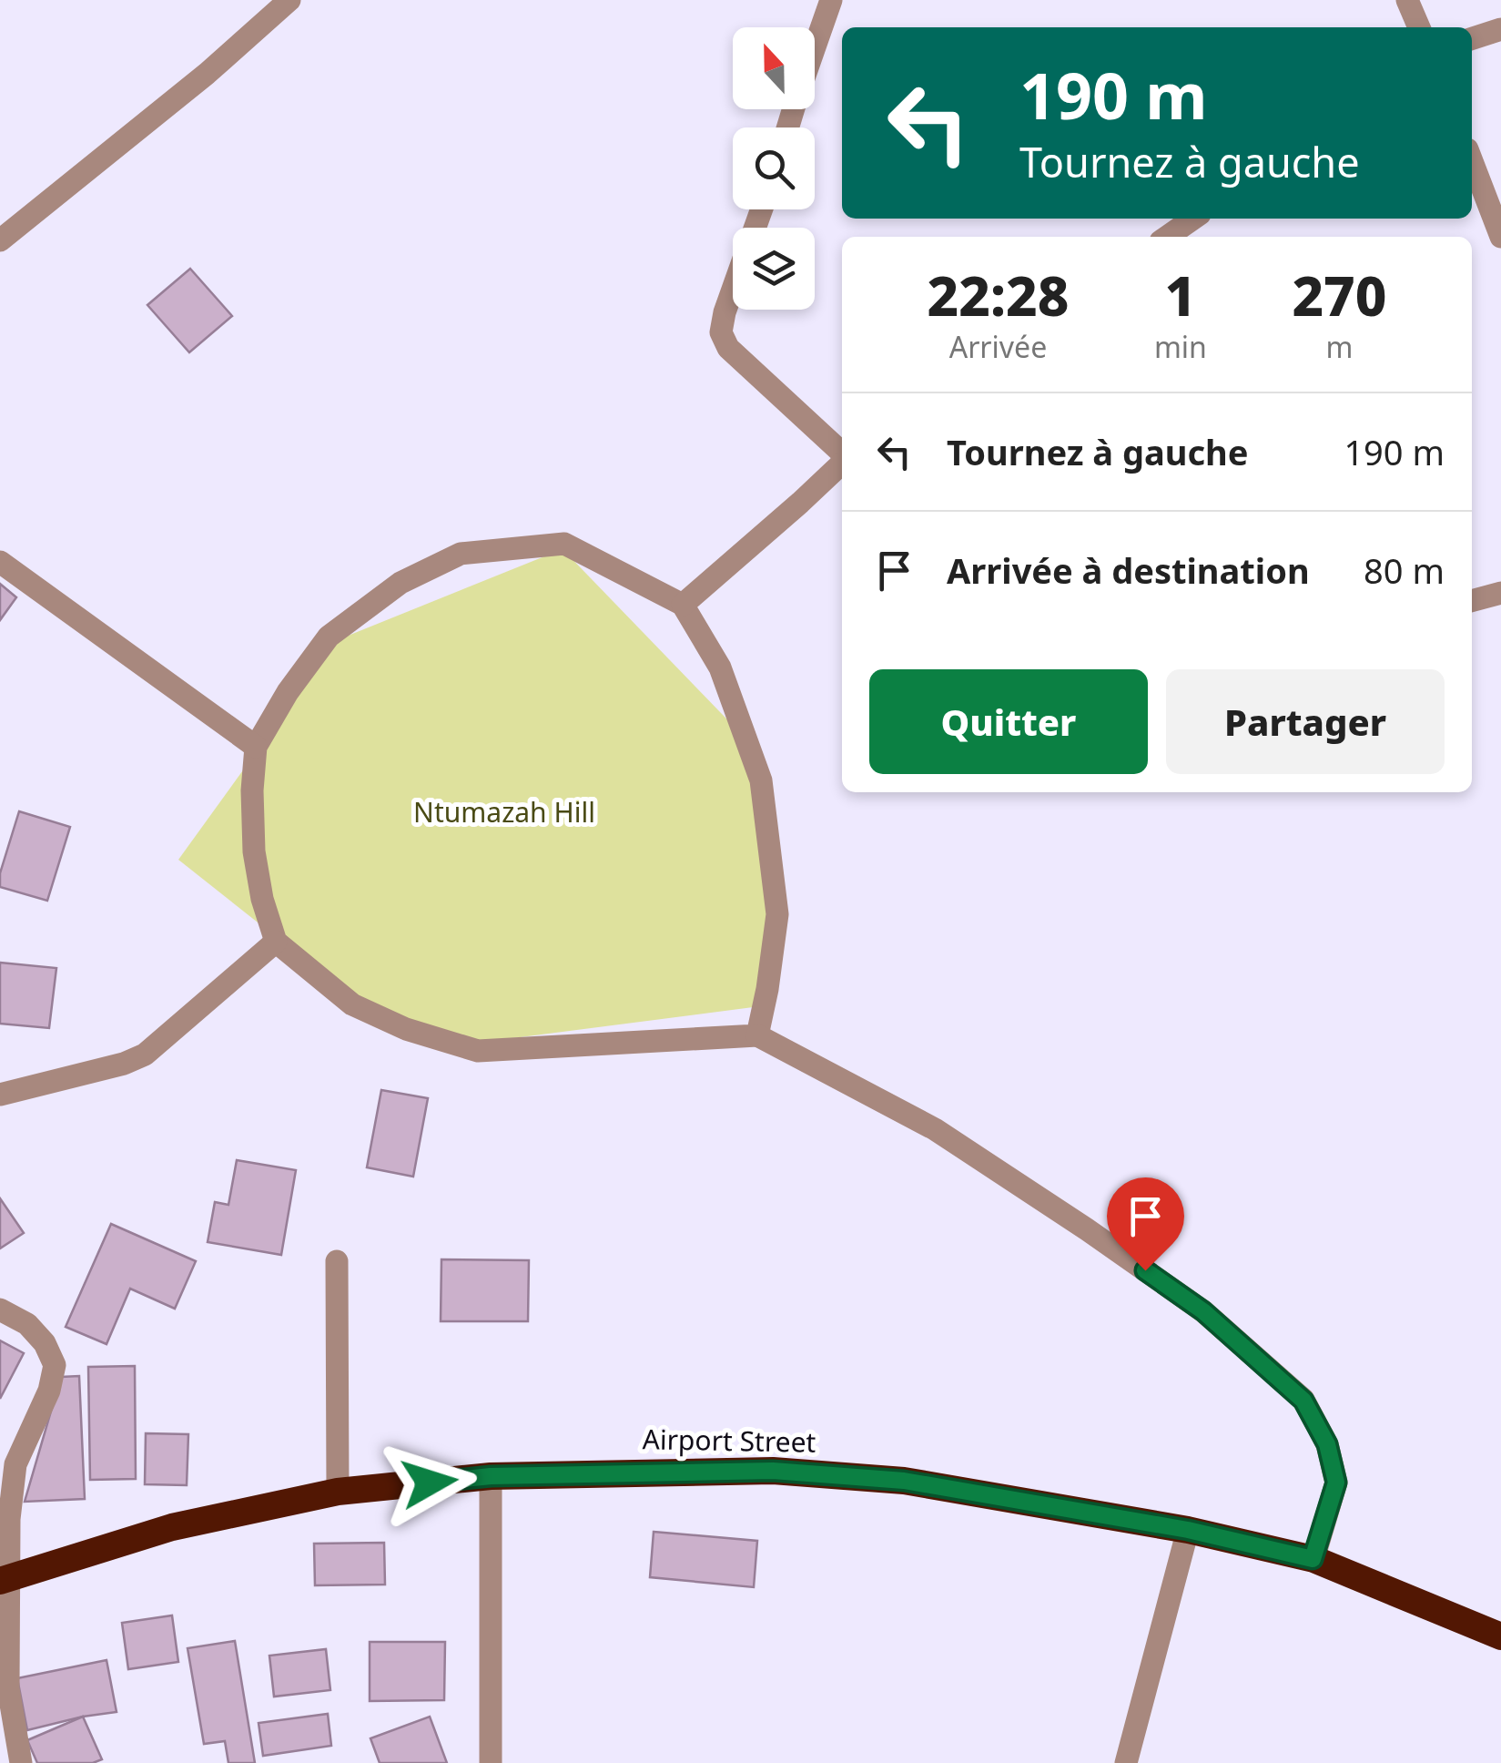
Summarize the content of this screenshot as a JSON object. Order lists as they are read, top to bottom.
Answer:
{
  "streets": {
    "highway": ["Airport Street"]
  },
  "parks": ["Ntumazah Hill"],
  "north": "top",
  "page": {
    "turn": ["190 m", "Tournez à gauche"],
    "eta": [
      "22:28",
      "Arrivée",
      "1",
      "min",
      "270",
      "m"
    ],
    "list": [
      {
        "name": "Tournez à gauche",
        "value": "190 m"
      },
      {
        "name": "Arrivée à destination",
        "value": "80 m"
      }
    ],
    "buttons": ["Quitter", "Partager"]
  }
}
